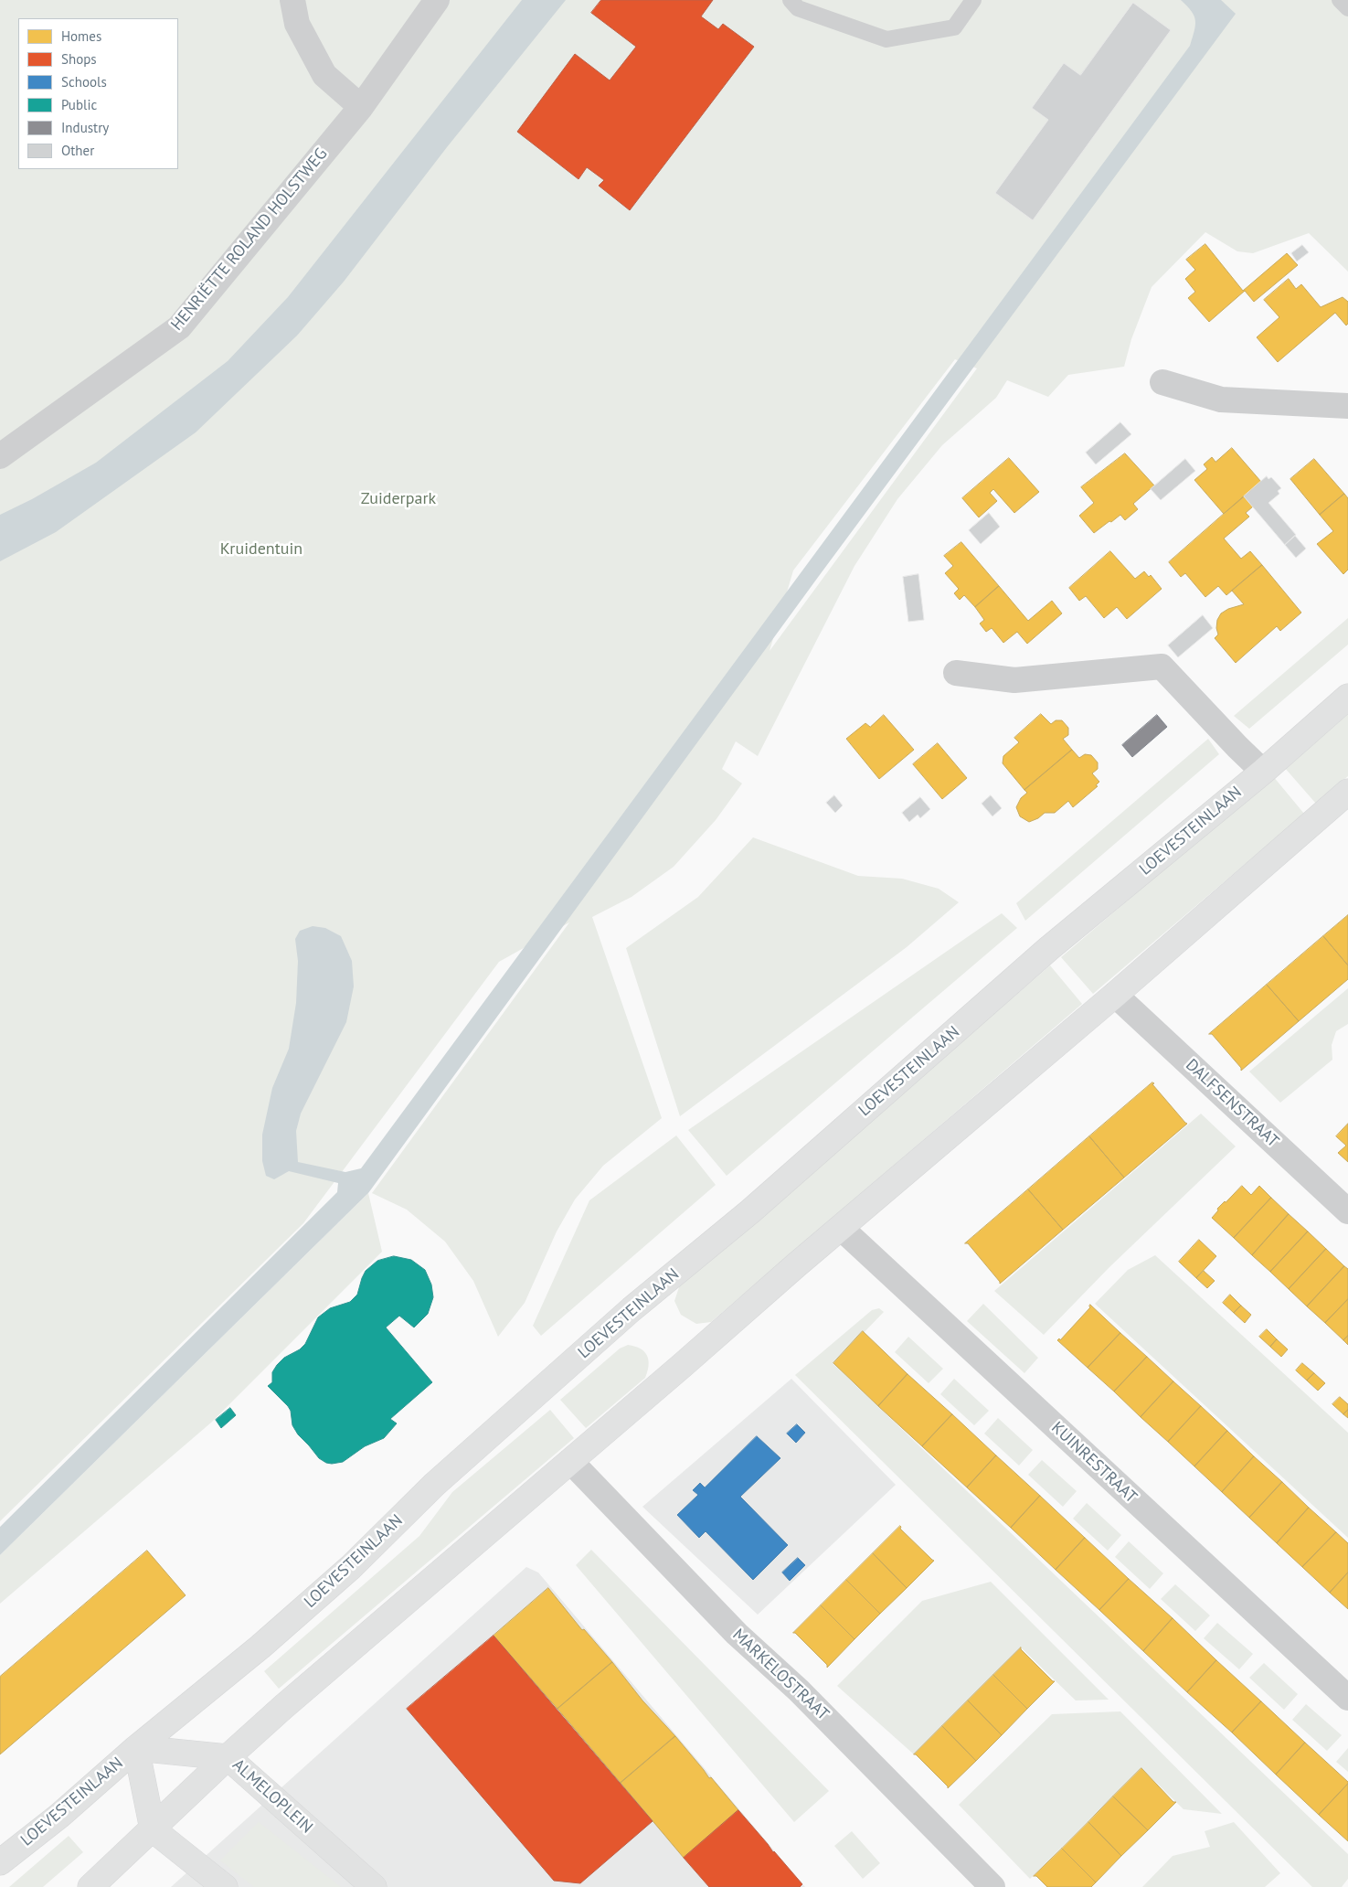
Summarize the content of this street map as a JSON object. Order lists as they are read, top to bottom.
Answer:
{
  "streets": {
    "main road": ["LOEVESTEINLAAN", "ALMELOPLEIN"],
    "street": [
      "HENRIËTTE ROLAND HOLSTWEG",
      "DALFSENSTRAAT",
      "KUINRESTRAAT",
      "MARKELOSTRAAT"
    ]
  },
  "crossings": [
    ["LOEVESTEINLAAN", "ALMELOPLEIN"]
  ],
  "parks": ["Zuiderpark", "Kruidentuin"],
  "legend": [
    "Homes",
    "Shops",
    "Schools",
    "Public",
    "Industry",
    "Other"
  ]
}
